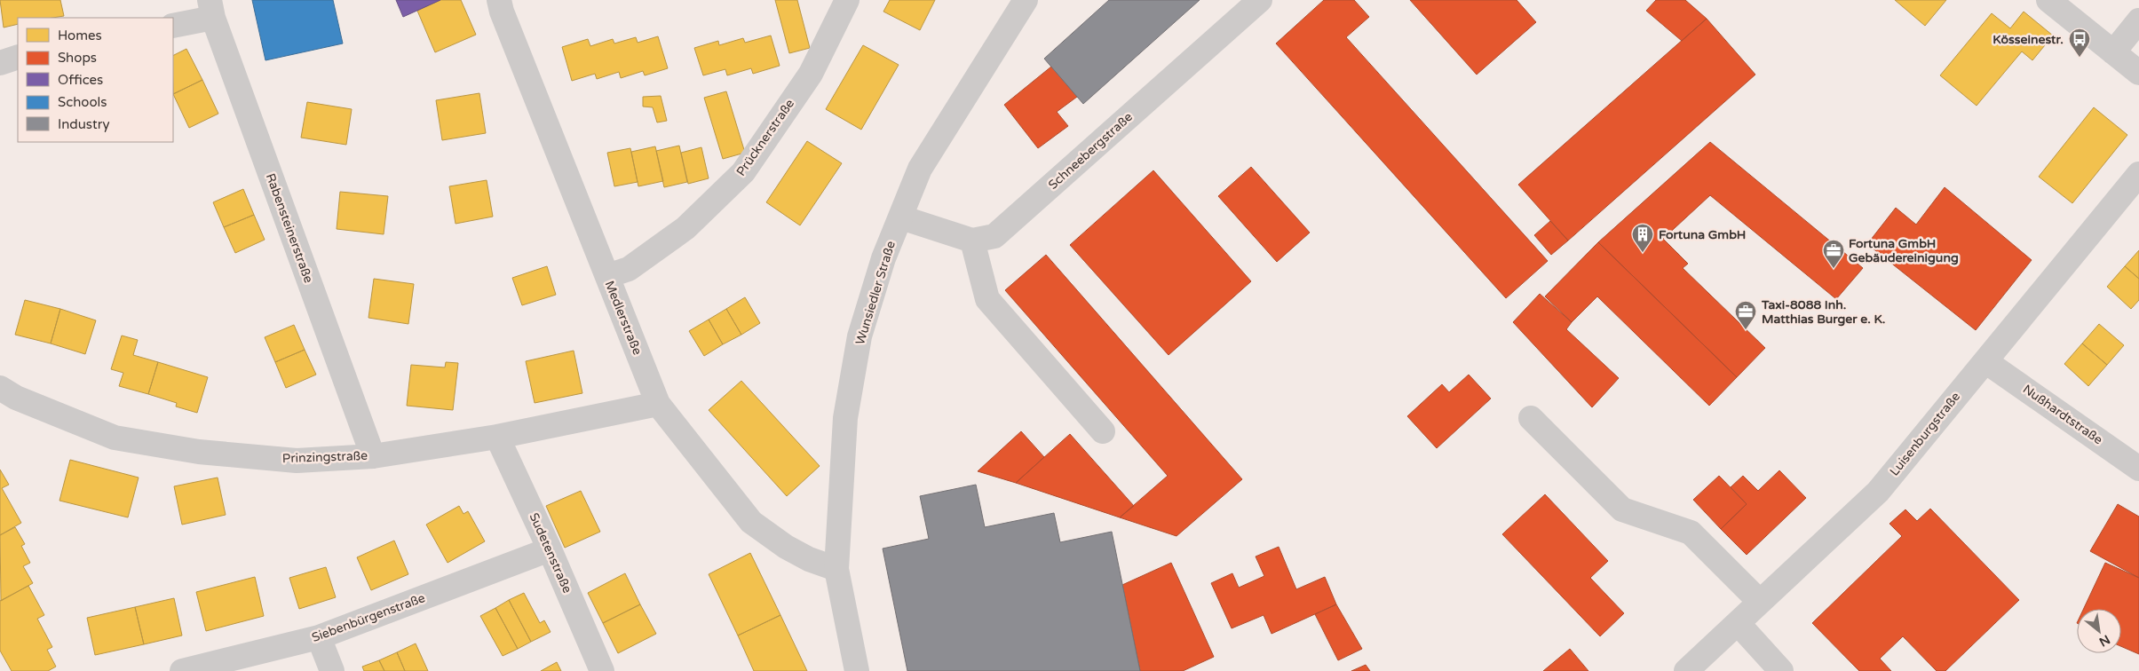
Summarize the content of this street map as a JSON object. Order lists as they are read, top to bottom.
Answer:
{
  "streets": {
    "street": [
      "Prücknerstraße",
      "Schneebergstraße",
      "Rabensteinerstraße",
      "Wunsiedler Straße",
      "Medlerstraße",
      "Nußhardtstraße",
      "Luisenburgstraße",
      "Prinzingstraße",
      "Sudetenstraße",
      "Siebenbürgenstraße"
    ]
  },
  "crossings": [
    ["Prücknerstraße", "Medlerstraße"],
    ["Schneebergstraße", "Wunsiedler Straße"],
    ["Rabensteinerstraße", "Prinzingstraße"],
    ["Wunsiedler Straße", "Medlerstraße"],
    ["Medlerstraße", "Prinzingstraße"],
    ["Nußhardtstraße", "Luisenburgstraße"],
    ["Prinzingstraße", "Sudetenstraße"],
    ["Sudetenstraße", "Siebenbürgenstraße"]
  ],
  "places": {
    "bus stop": ["Kösseinestr."],
    "building": ["Fortuna GmbH"],
    "office": ["Fortuna GmbH Gebäudereinigung", "Taxi-8088 Inh. Matthias Burger e. K."]
  },
  "legend": [
    "Homes",
    "Shops",
    "Offices",
    "Schools",
    "Industry"
  ],
  "north": "bottom right"
}
